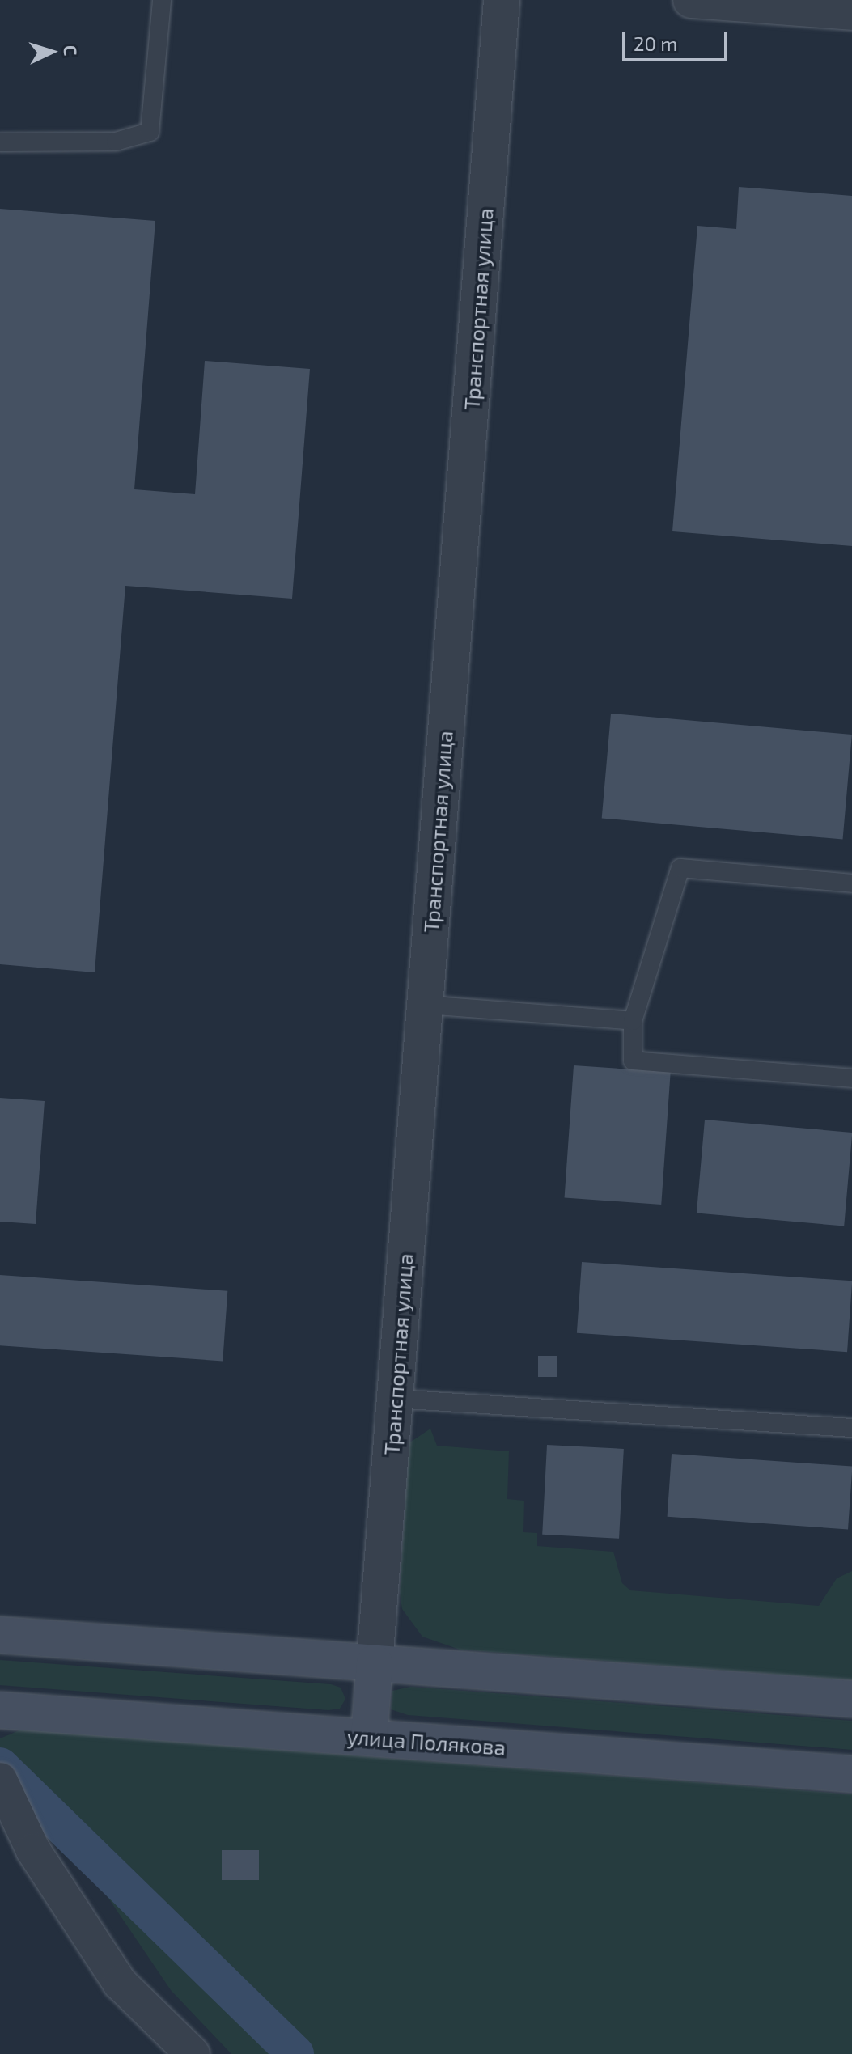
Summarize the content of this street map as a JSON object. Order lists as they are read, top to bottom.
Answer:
{
  "streets": {
    "main road": ["улица Полякова"],
    "street": ["Транспортная улица"]
  },
  "scale_bar": "20 m",
  "north": "right"
}
